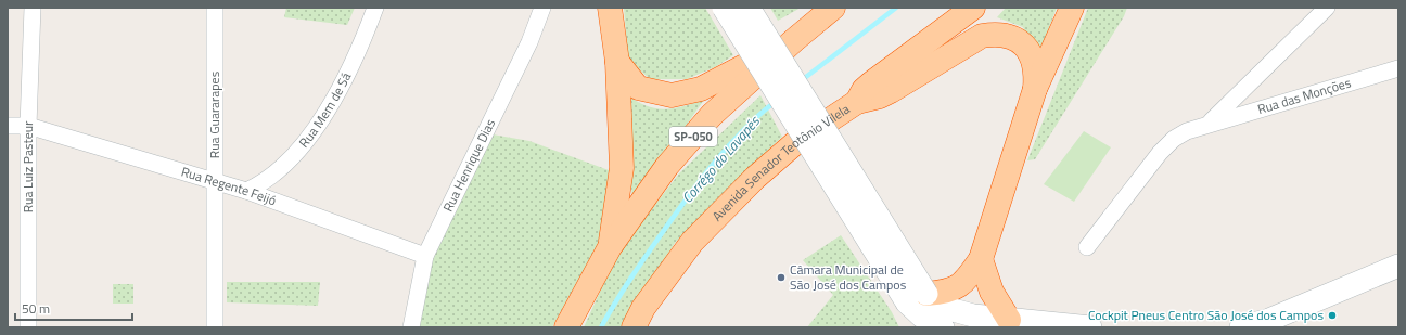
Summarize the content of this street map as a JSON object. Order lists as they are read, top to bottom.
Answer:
{
  "streets": {
    "highway": ["SP-050", "Avenida Senador Teotônio Vilela"],
    "street": [
      "Rua das Monções",
      "Rua Mem de Sá",
      "Rua Guararapes",
      "Rua Henrique Dias",
      "Rua Luiz Pasteur",
      "Rua Regente Feijó"
    ]
  },
  "crossings": [
    ["Rua Mem de Sá", "Rua Regente Feijó"],
    ["Rua Guararapes", "Rua Regente Feijó"],
    ["Rua Henrique Dias", "Rua Regente Feijó"],
    ["Rua Luiz Pasteur", "Rua Regente Feijó"]
  ],
  "water": ["Corrégo do Lavapés"],
  "places": ["Câmara Municipal de São José dos Campos", "Cockpit Pneus Centro São José dos Campos"],
  "scale_bar": "50 m"
}
